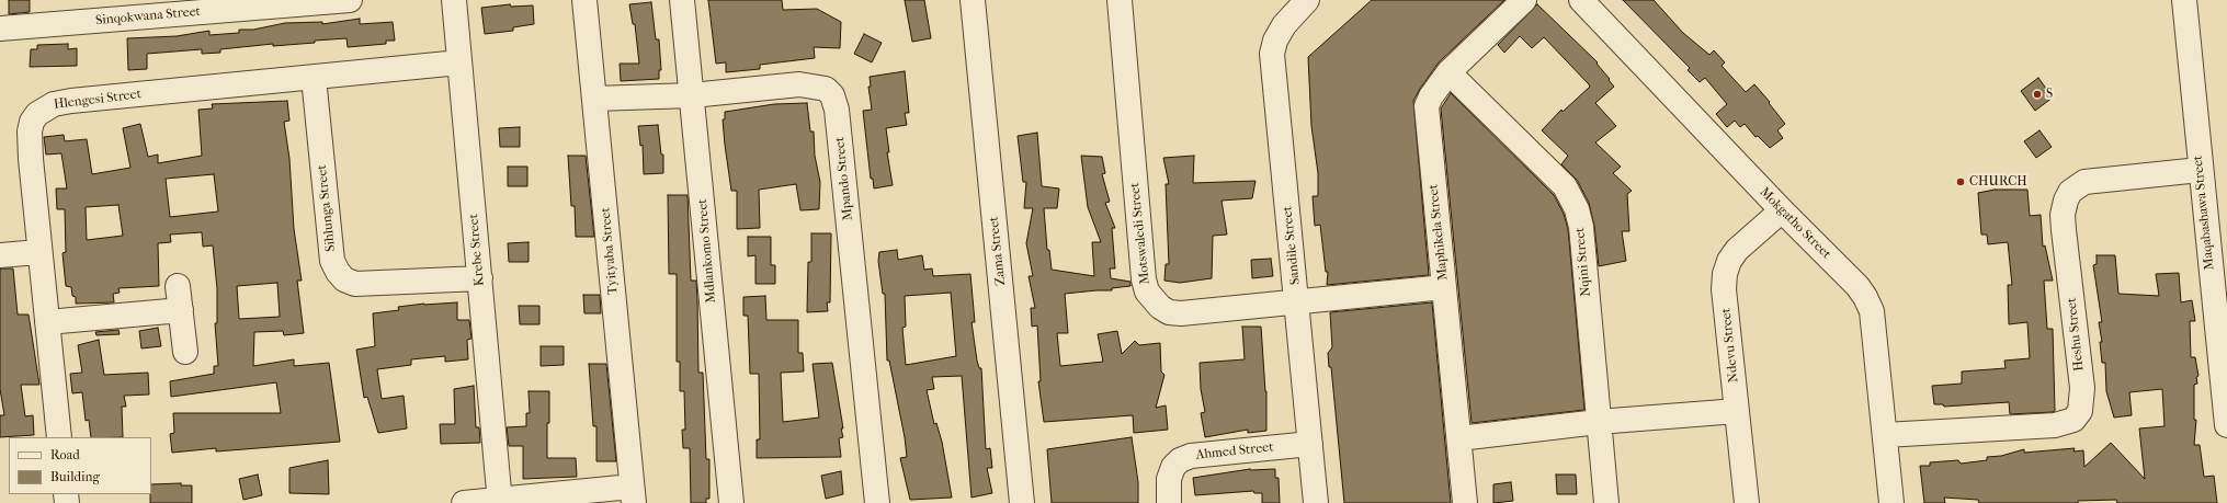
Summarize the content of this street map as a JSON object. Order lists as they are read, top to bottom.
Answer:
{
  "streets": {
    "street": [
      "Sinqokwana Street",
      "Hlengesi Street",
      "Mpando Street",
      "Sihlunga Street",
      "Maqabashawa Street",
      "Mokgatho Street",
      "Maphikela Street",
      "Motswaledi Street",
      "Sandile Street",
      "Krebe Street",
      "Tyityaba Street",
      "Mdlankomo Street",
      "Zama Street",
      "Nqini Street",
      "Heshu Street",
      "Ndevu Street",
      "Ahmed Street"
    ]
  },
  "crossings": [
    ["Hlengesi Street", "Sihlunga Street"],
    ["Hlengesi Street", "Krebe Street"],
    ["Mpando Street", "Tyityaba Street"],
    ["Mpando Street", "Mdlankomo Street"],
    ["Sihlunga Street", "Krebe Street"],
    ["Maqabashawa Street", "Heshu Street"],
    ["Mokgatho Street", "Heshu Street"],
    ["Mokgatho Street", "Ndevu Street"],
    ["Maphikela Street", "Motswaledi Street"],
    ["Maphikela Street", "Nqini Street"],
    ["Motswaledi Street", "Sandile Street"],
    ["Sandile Street", "Ahmed Street"]
  ],
  "places": ["S", "CHURCH"],
  "legend": ["Road", "Building"]
}
